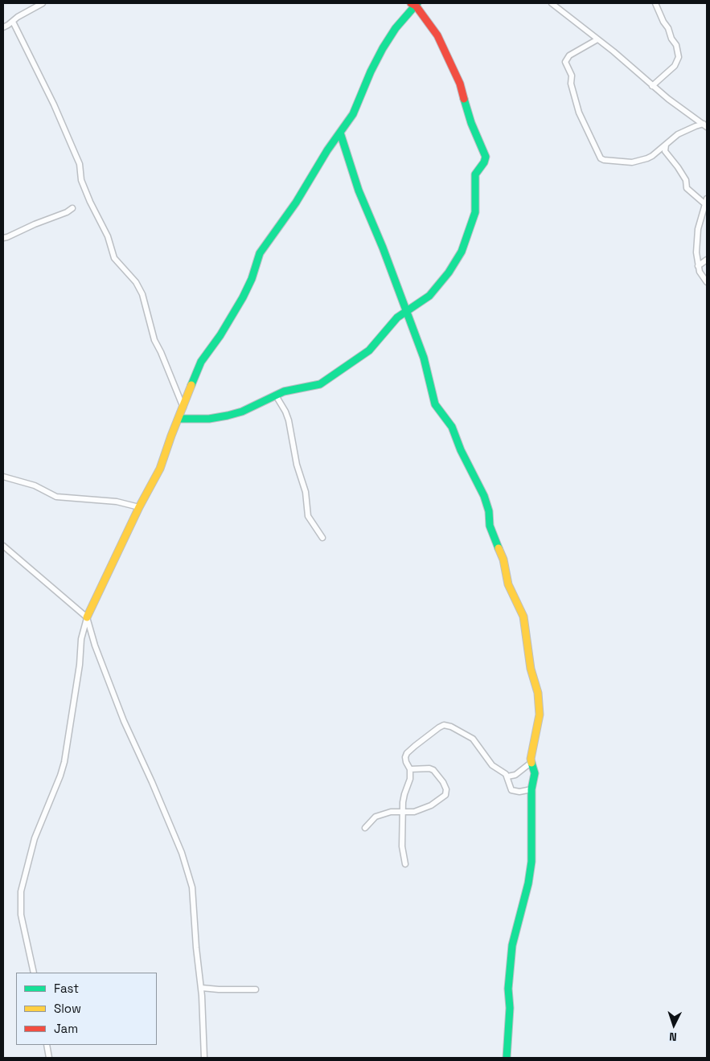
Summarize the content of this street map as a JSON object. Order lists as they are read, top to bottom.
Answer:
{
  "legend": ["Fast", "Slow", "Jam"],
  "north": "bottom"
}
